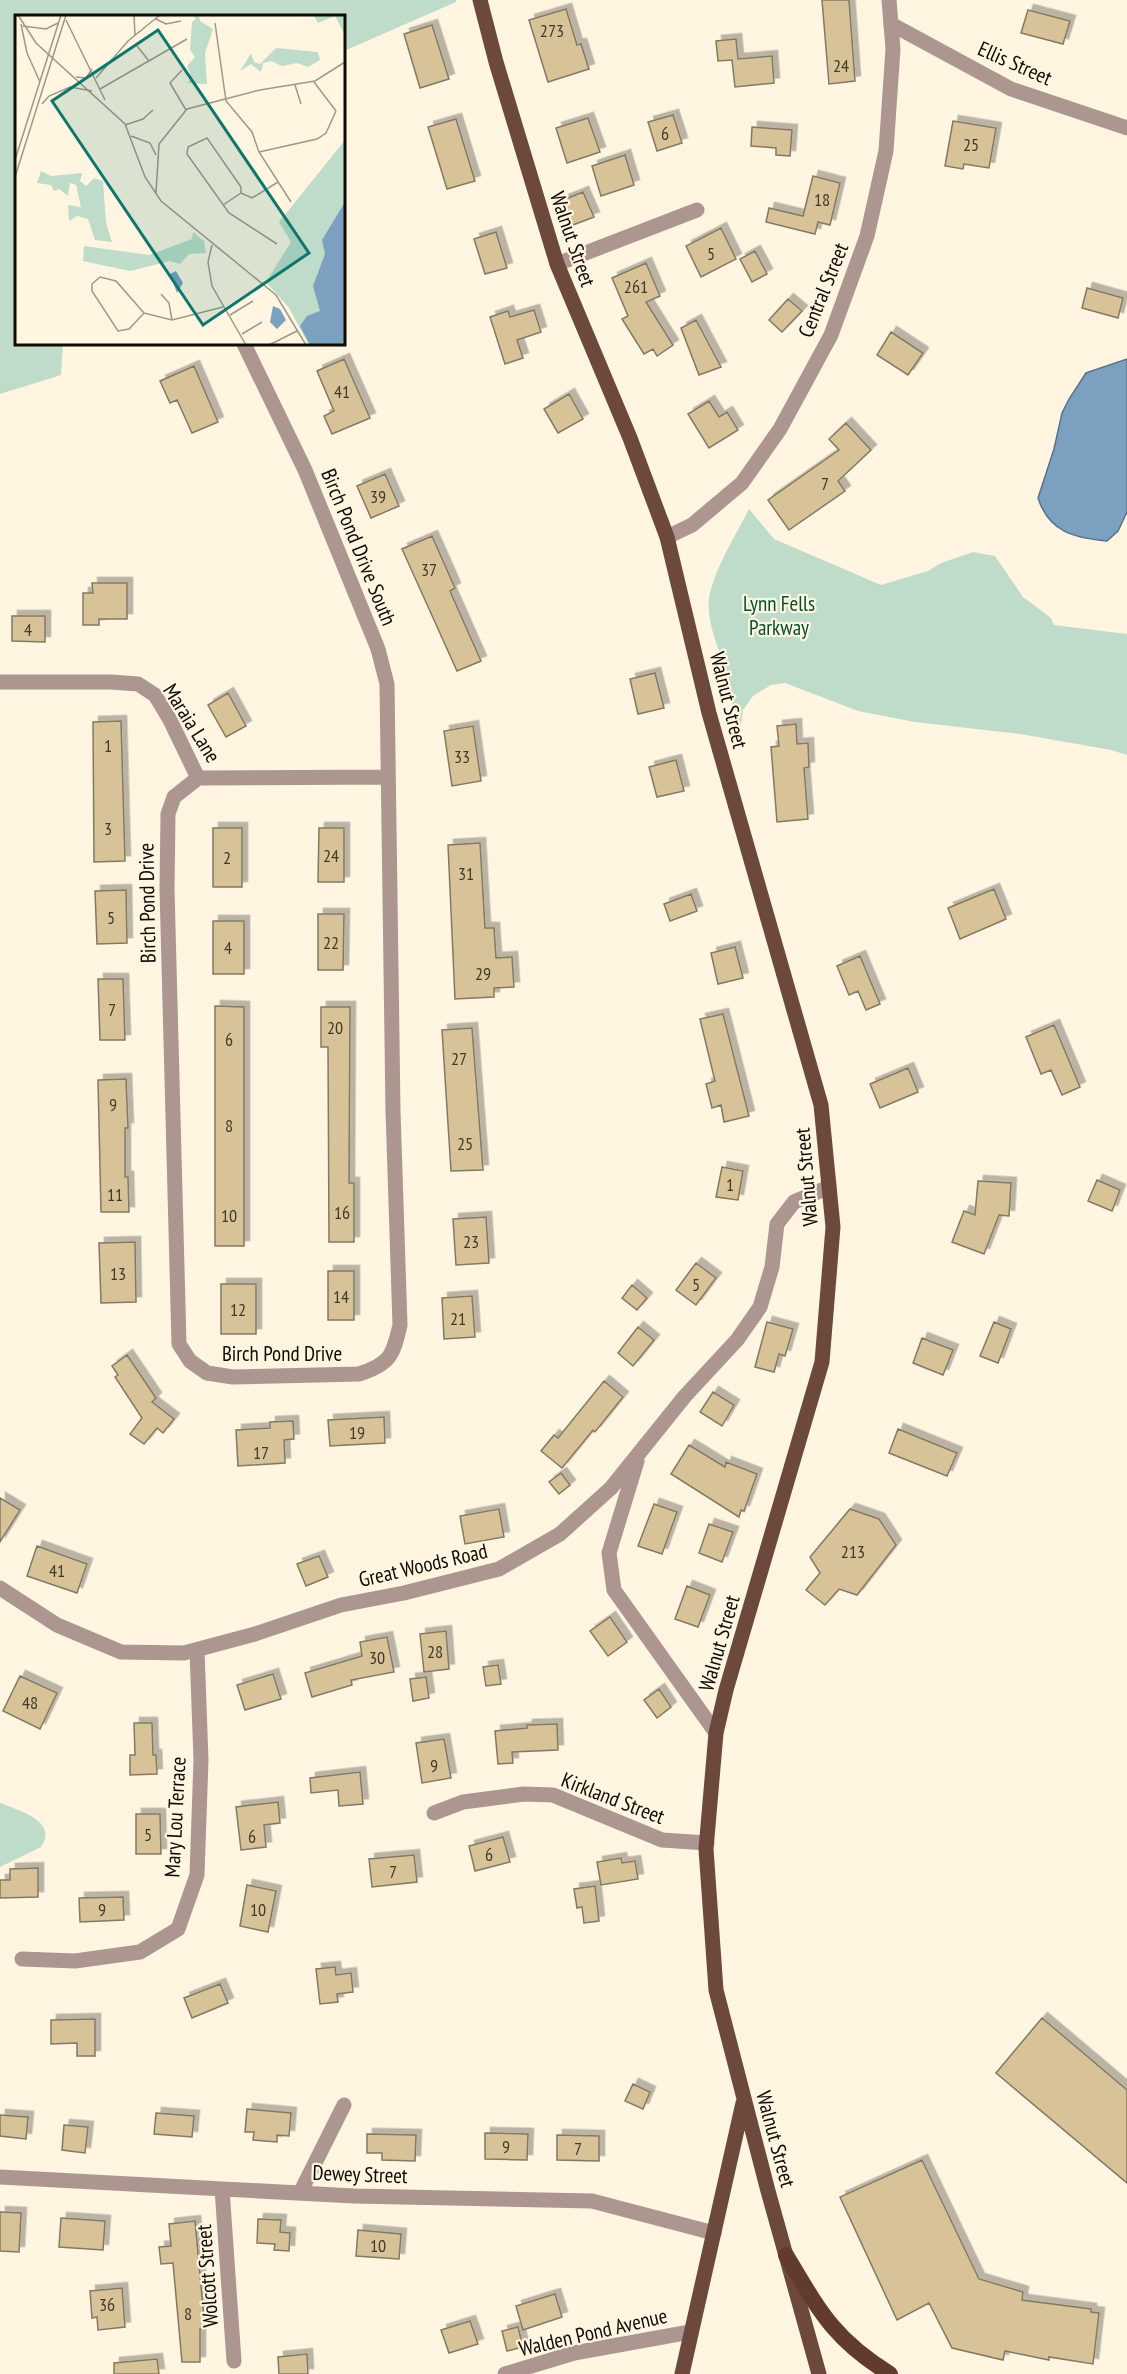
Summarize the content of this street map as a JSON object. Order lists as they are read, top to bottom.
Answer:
{
  "streets": {
    "main road": ["Walnut Street"],
    "street": [
      "Ellis Street",
      "Central Street",
      "Birch Pond Drive South",
      "Maraia Lane",
      "Birch Pond Drive",
      "Great Woods Road",
      "Kirkland Street",
      "Mary Lou Terrace",
      "Dewey Street",
      "Wolcott Street",
      "Walden Pond Avenue"
    ]
  },
  "crossings": [
    ["Ellis Street", "Central Street"],
    ["Walnut Street", "Central Street"],
    ["Walnut Street", "Great Woods Road"],
    ["Walnut Street", "Kirkland Street"],
    ["Birch Pond Drive South", "Maraia Lane"],
    ["Birch Pond Drive South", "Birch Pond Drive"],
    ["Maraia Lane", "Birch Pond Drive"],
    ["Great Woods Road", "Mary Lou Terrace"],
    ["Dewey Street", "Wolcott Street"]
  ],
  "parks": ["Lynn Fells Parkway"],
  "house_numbers": [
    "273",
    "24",
    "6",
    "25",
    "18",
    "5",
    "261",
    "41",
    "7",
    "39",
    "37",
    "4",
    "1",
    "33",
    "3",
    "24",
    "2",
    "31",
    "5",
    "22",
    "4",
    "29",
    "7",
    "20",
    "6",
    "27",
    "9",
    "8",
    "25",
    "1",
    "11",
    "16",
    "10",
    "23",
    "13",
    "5",
    "14",
    "12",
    "21",
    "19",
    "17",
    "213",
    "41",
    "28",
    "30",
    "48",
    "9",
    "5",
    "6",
    "6",
    "7",
    "9",
    "10",
    "9",
    "7",
    "10",
    "36",
    "8"
  ]
}
